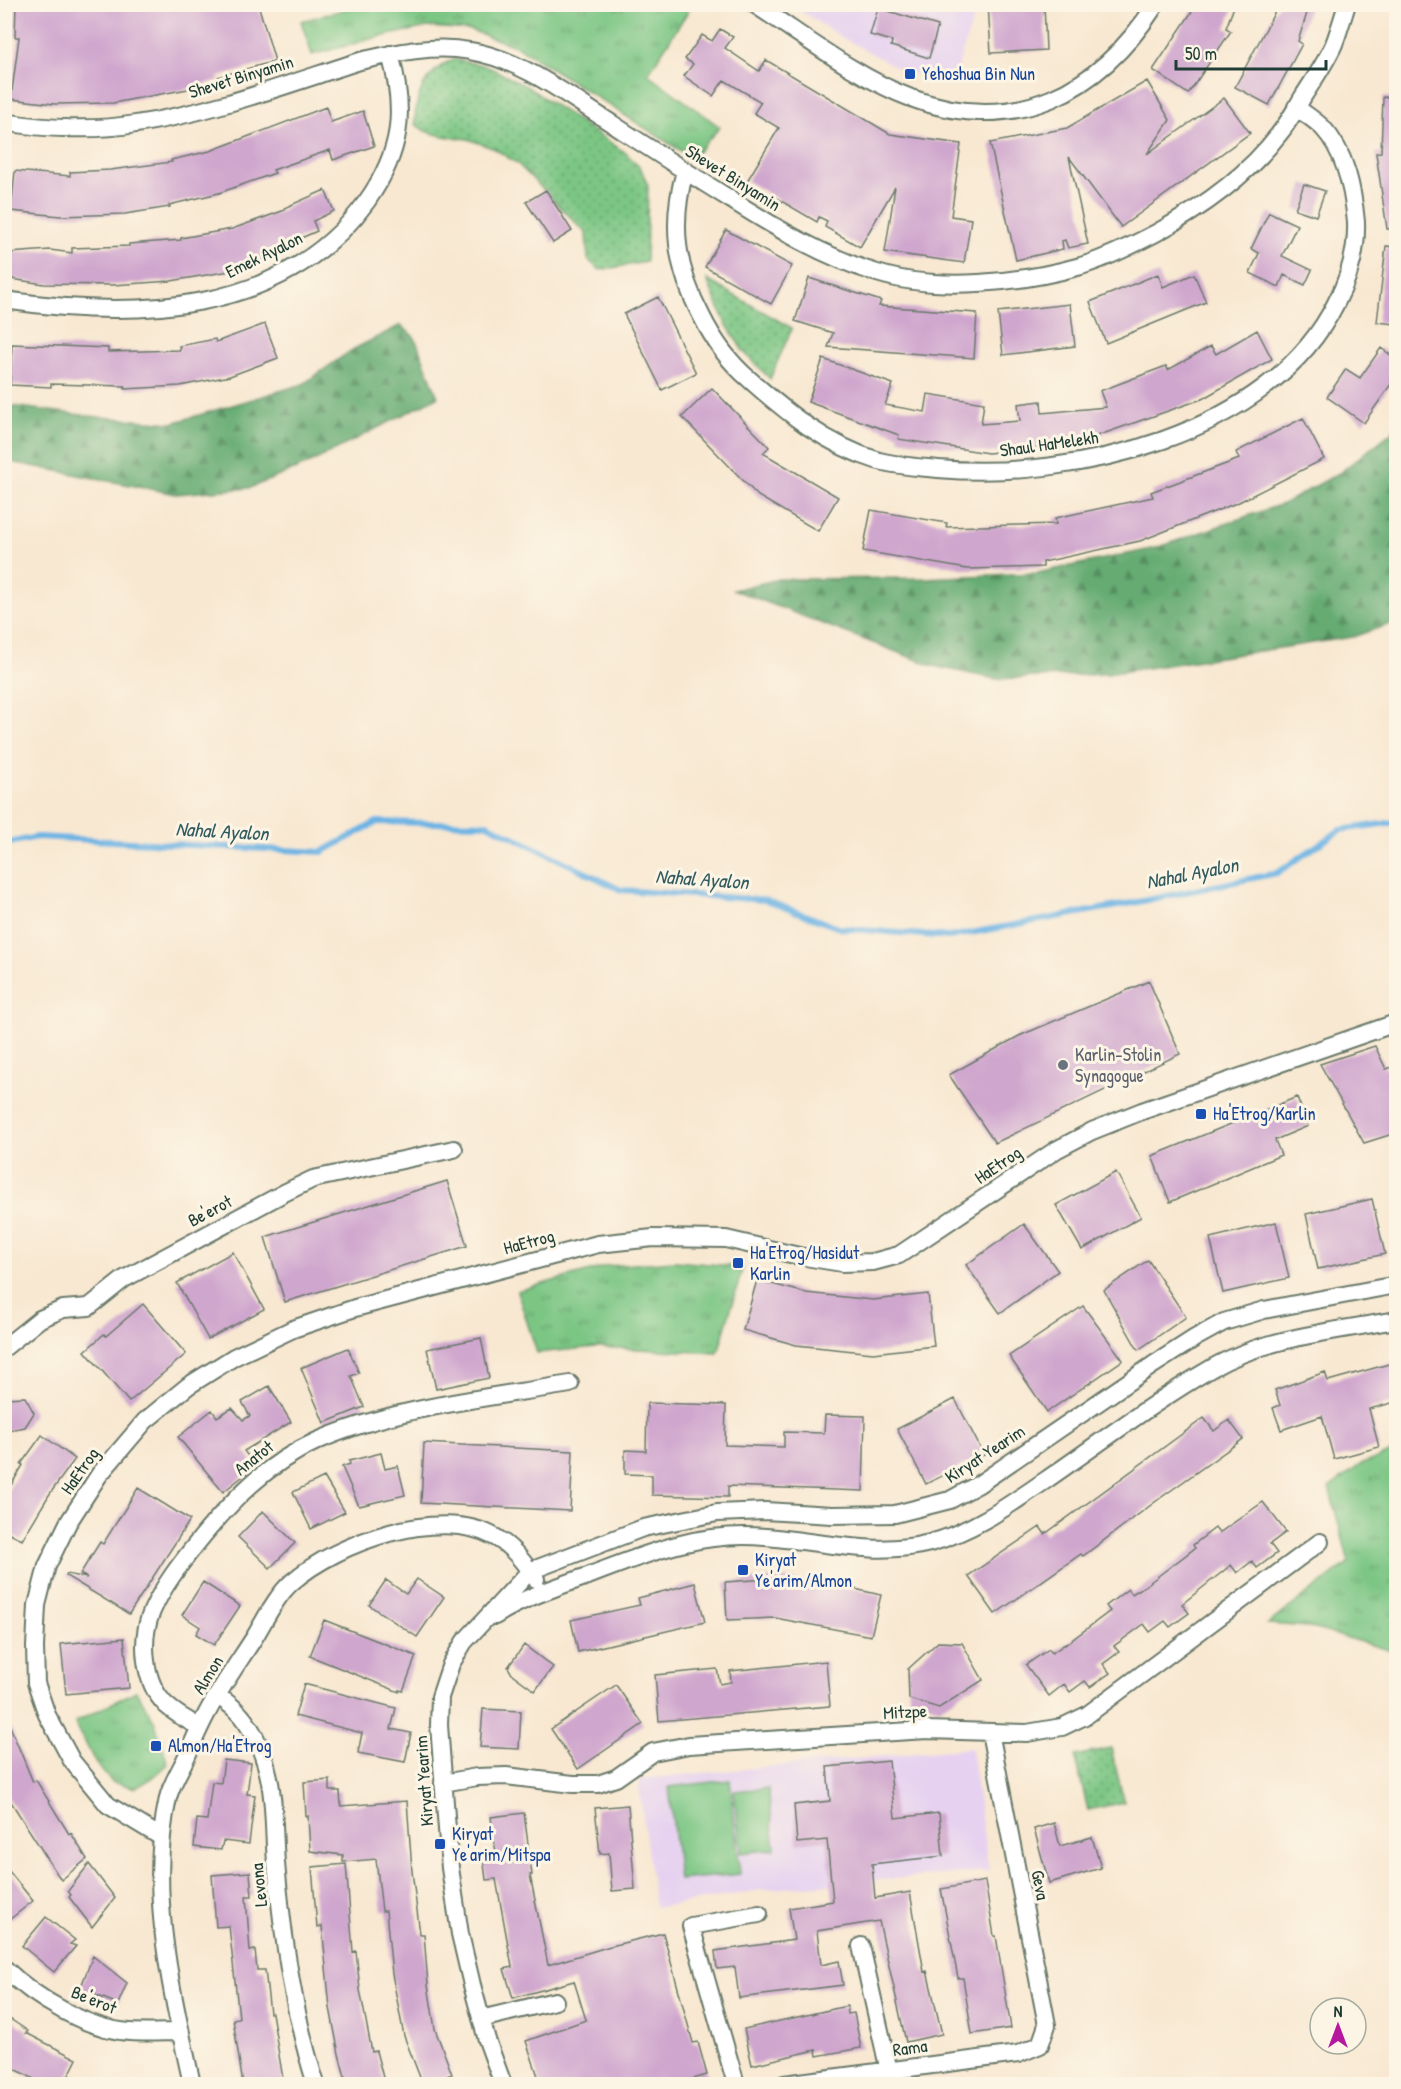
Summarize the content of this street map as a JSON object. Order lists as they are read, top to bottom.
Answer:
{
  "streets": {
    "street": [
      "Shevet Binyamin",
      "Emek Ayalon",
      "Shaul HaMelekh",
      "HaEtrog",
      "Be'erot",
      "Kiryat Yearim",
      "Anatot",
      "Almon",
      "Mitzpe",
      "Levona",
      "Geva",
      "Rama"
    ]
  },
  "crossings": [
    ["Shevet Binyamin", "Emek Ayalon"],
    ["Shevet Binyamin", "Shaul HaMelekh"],
    ["HaEtrog", "Almon"],
    ["Be'erot", "Almon"],
    ["Kiryat Yearim", "Almon"],
    ["Kiryat Yearim", "Mitzpe"],
    ["Anatot", "Almon"],
    ["Almon", "Levona"],
    ["Mitzpe", "Geva"],
    ["Geva", "Rama"]
  ],
  "water": ["Nahal Ayalon"],
  "places": {
    "transit": [
      "Yehoshua Bin Nun",
      "Ha'Etrog/Karlin",
      "Ha'Etrog/Hasidut Karlin",
      "Kiryat Ye'arim/Almon",
      "Almon/Ha'Etrog",
      "Kiryat Ye'arim/Mitspa"
    ],
    "other": ["Karlin-Stolin Synagogue"]
  },
  "scale_bar": "50 m",
  "north": "top"
}
